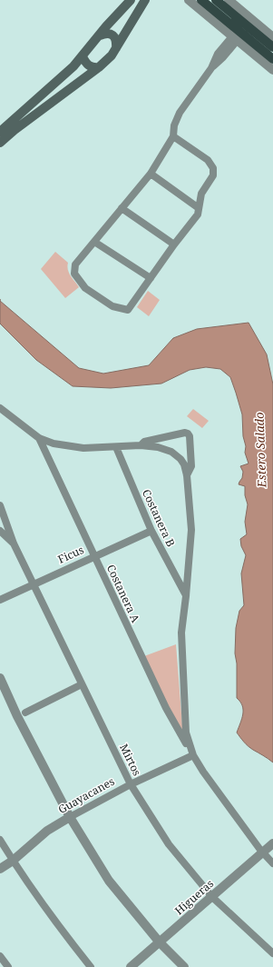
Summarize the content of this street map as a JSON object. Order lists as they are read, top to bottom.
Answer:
{
  "streets": {
    "street": [
      "Costanera B",
      "Ficus",
      "Costanera A",
      "Mirtos",
      "Guayacanes",
      "Higueras"
    ]
  },
  "crossings": [
    ["Costanera B", "Ficus"],
    ["Ficus", "Costanera A"],
    ["Ficus", "Mirtos"],
    ["Costanera A", "Guayacanes"],
    ["Mirtos", "Guayacanes"],
    ["Mirtos", "Higueras"]
  ],
  "water": ["Estero Salado"]
}
